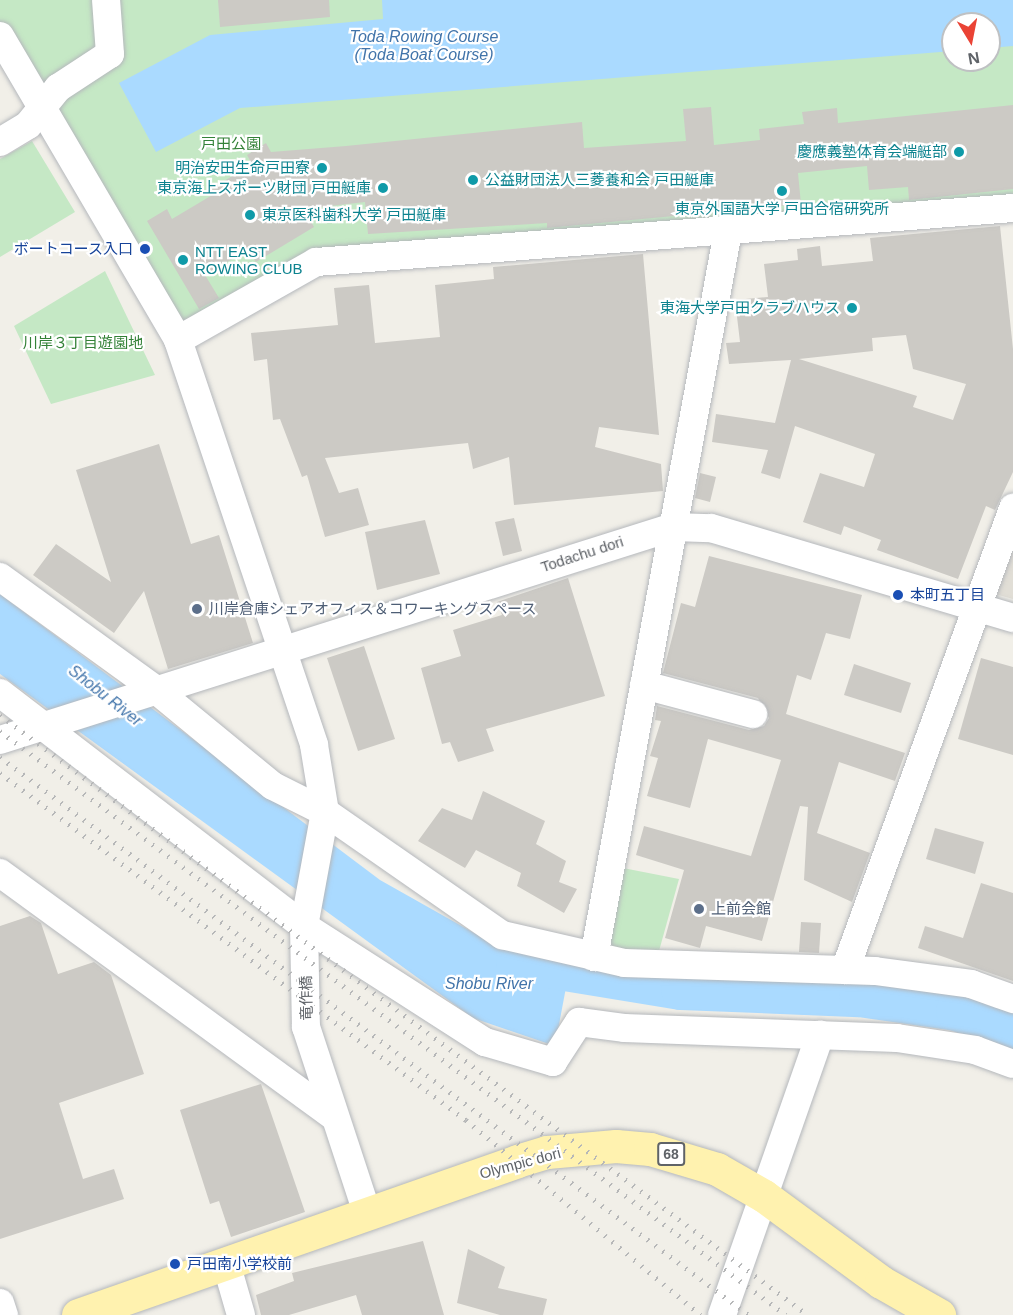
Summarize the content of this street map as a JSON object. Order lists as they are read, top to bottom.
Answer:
{
  "streets": {
    "main road": ["68", "Olympic dori"],
    "street": ["Todachu dori", "竜作橋"]
  },
  "crossings": [
    ["竜作橋", "Olympic dori"]
  ],
  "water": ["Toda Rowing Course (Toda Boat Course)", "Shobu River"],
  "parks": ["戸田公園", "川岸３丁目遊園地"],
  "places": [
    "慶應義塾体育会端艇部",
    "明治安田生命戸田寮",
    "公益財団法人三菱養和会 戸田艇庫",
    "東京海上スポーツ財団 戸田艇庫",
    "東京外国語大学 戸田合宿研究所",
    "東京医科歯科大学 戸田艇庫",
    "ボートコース入口",
    "NTT EAST ROWING CLUB",
    "東海大学戸田クラブハウス",
    "本町五丁目",
    "川岸倉庫シェアオフィス＆コワーキングスペース",
    "上前会館",
    "戸田南小学校前"
  ],
  "north": "bottom"
}
